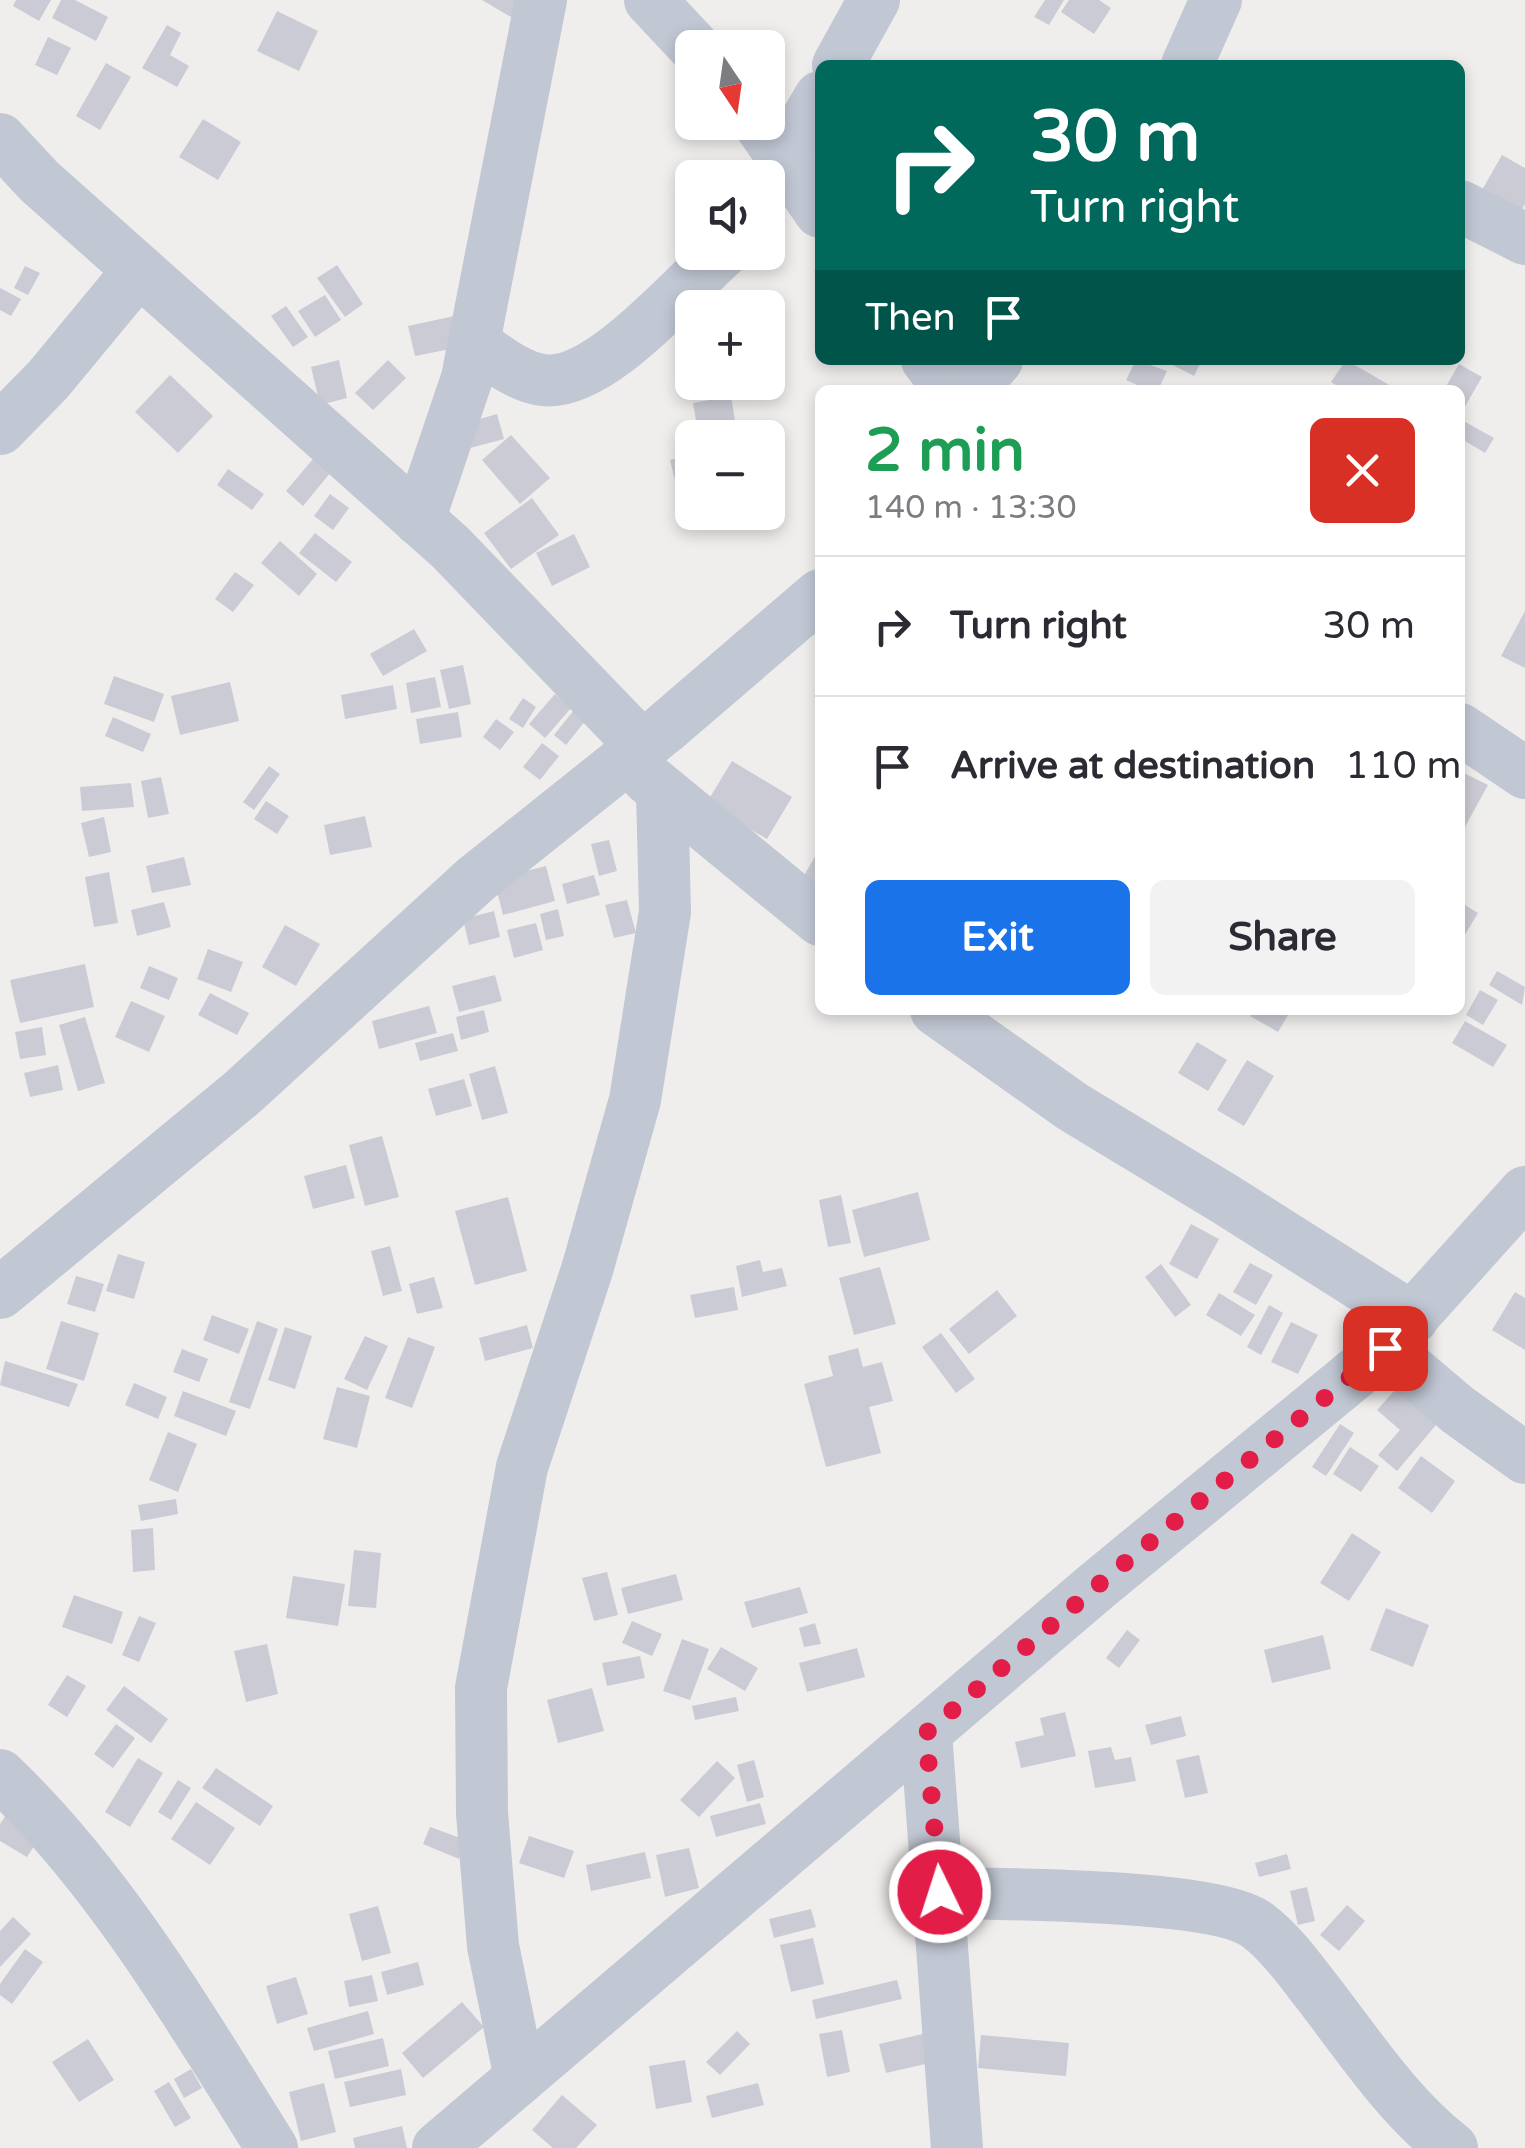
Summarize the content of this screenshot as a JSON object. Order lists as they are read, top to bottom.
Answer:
{
  "north": "bottom",
  "page": {
    "map_buttons": ["+", "−"],
    "turn": ["30 m", "Turn right"],
    "then": "Then",
    "heading": ["2 min", "140 m · 13:30"],
    "list": [
      {
        "name": "Turn right",
        "value": "30 m"
      },
      {
        "name": "Arrive at destination",
        "value": "110 m"
      }
    ],
    "buttons": ["Exit", "Share"]
  }
}
